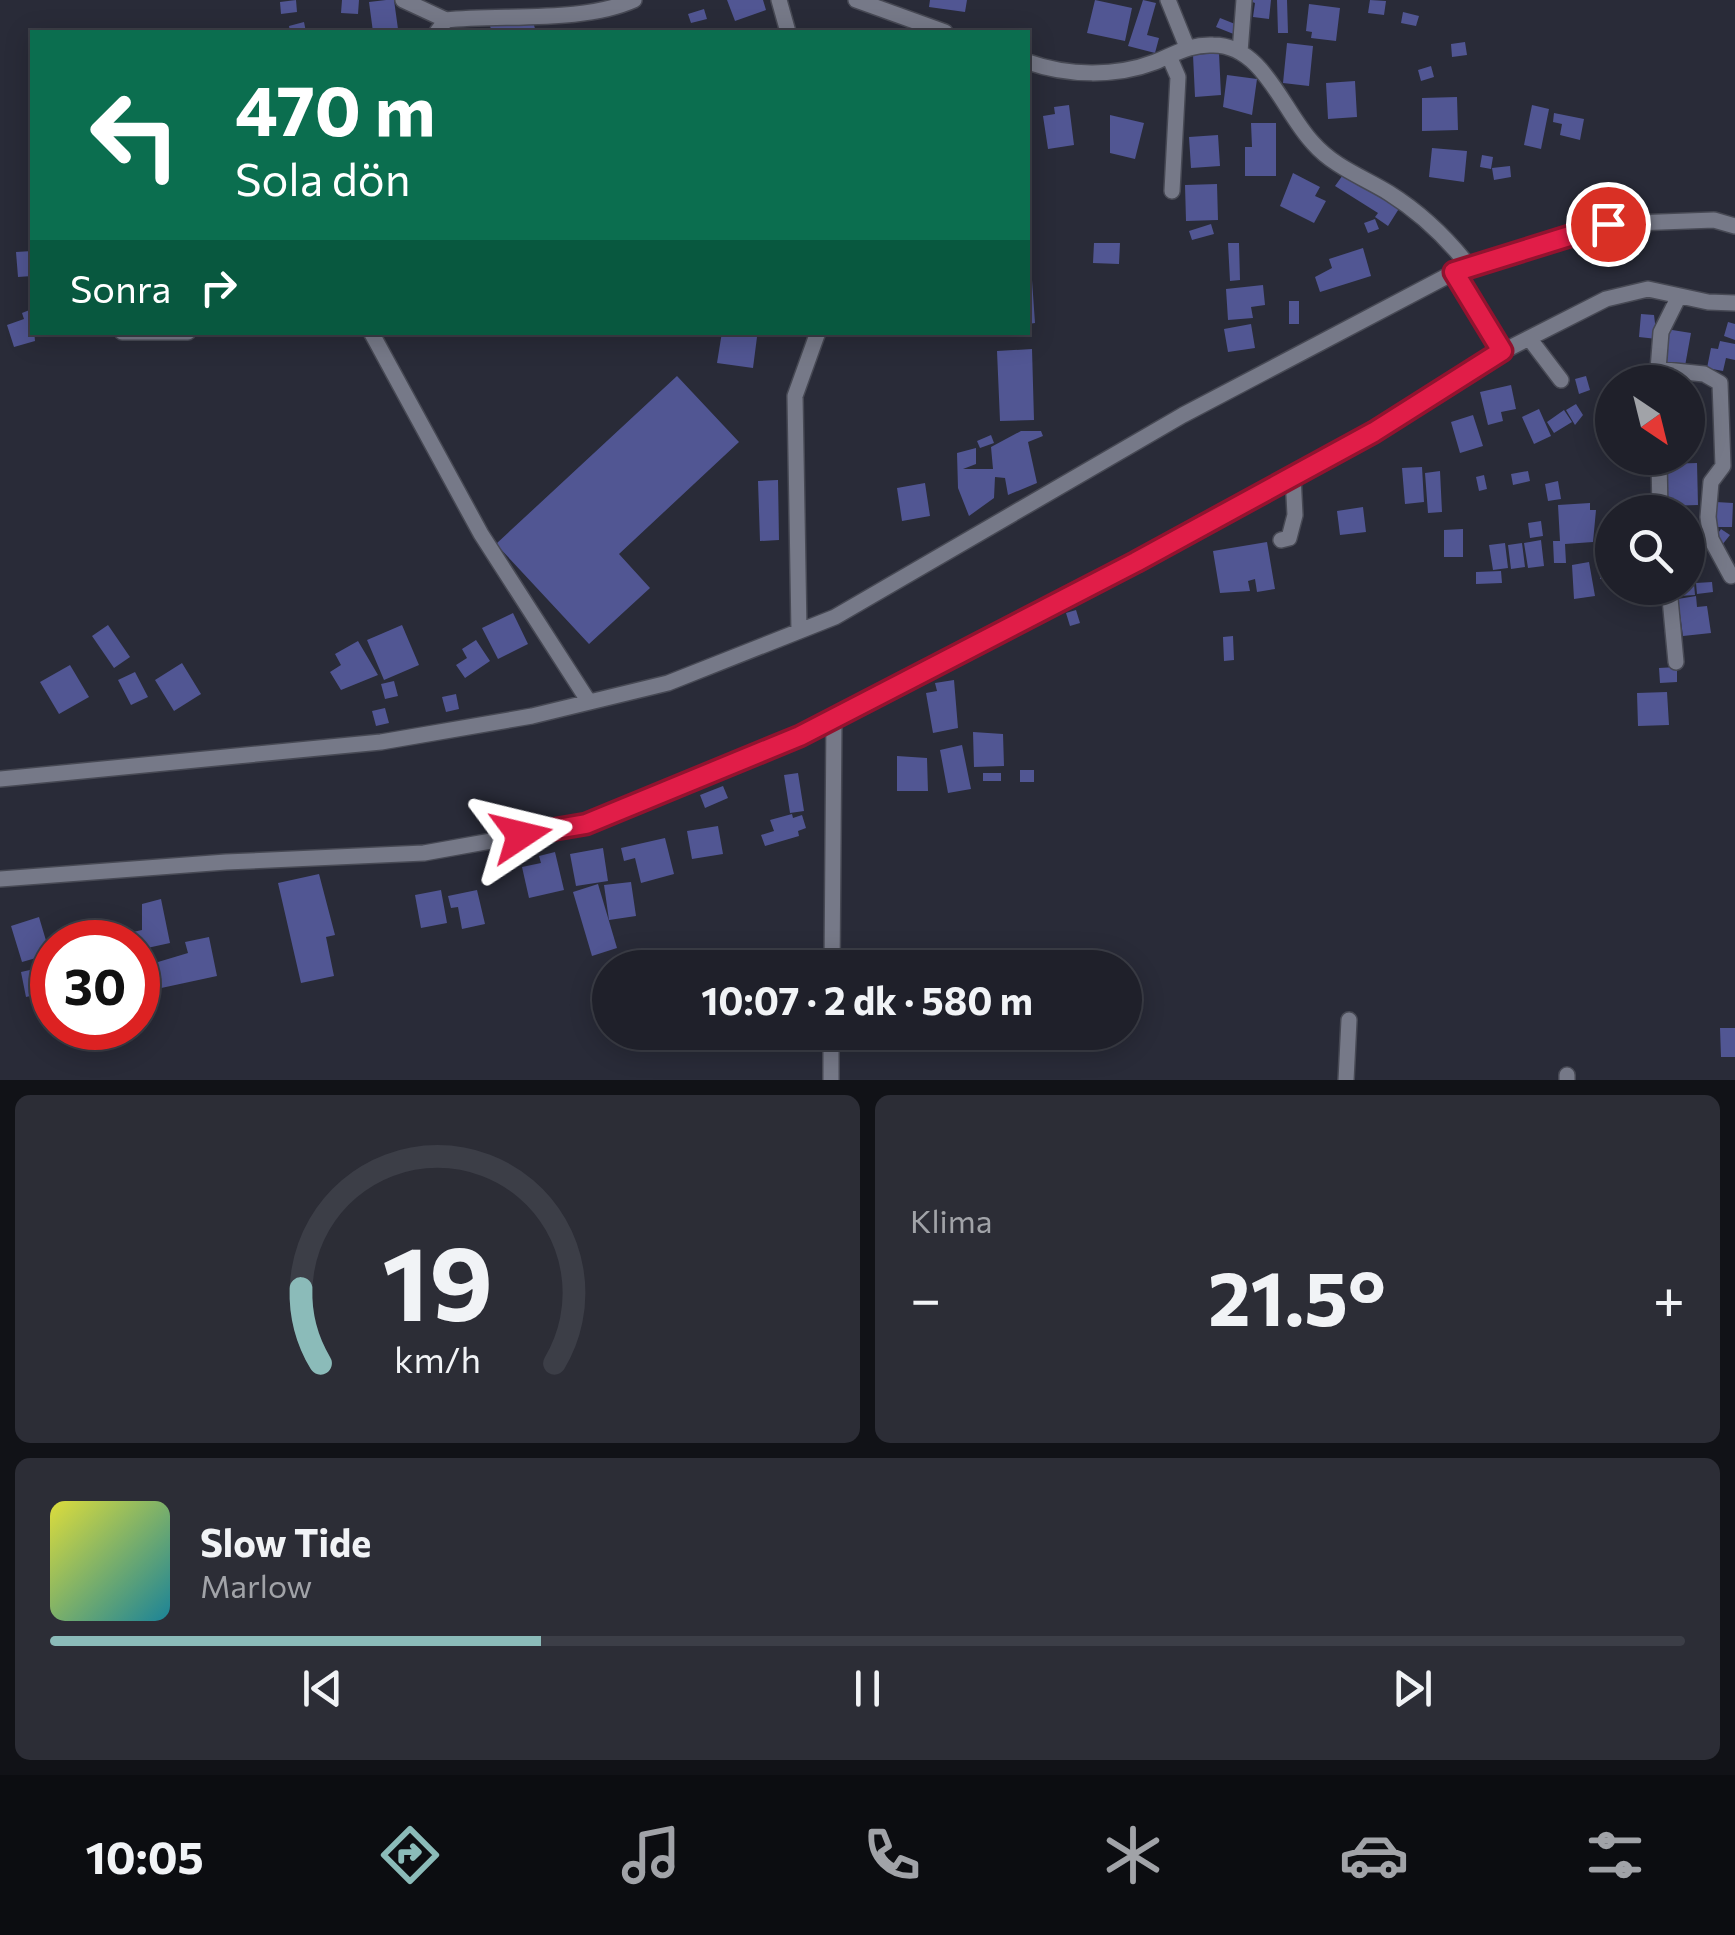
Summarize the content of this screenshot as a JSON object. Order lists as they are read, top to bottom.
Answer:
{
  "north": "bottom right",
  "page": {
    "turn": ["470 m", "Sola dön"],
    "then": "Sonra",
    "limit": "30",
    "trip": "10:07 · 2 dk · 580 m",
    "tile": "Klima",
    "heat": ["−", "21.5°", "+"],
    "song": ["Slow Tide", "Marlow"],
    "tabs": "10:05",
    "gauge": ["19", "km/h"]
  }
}
